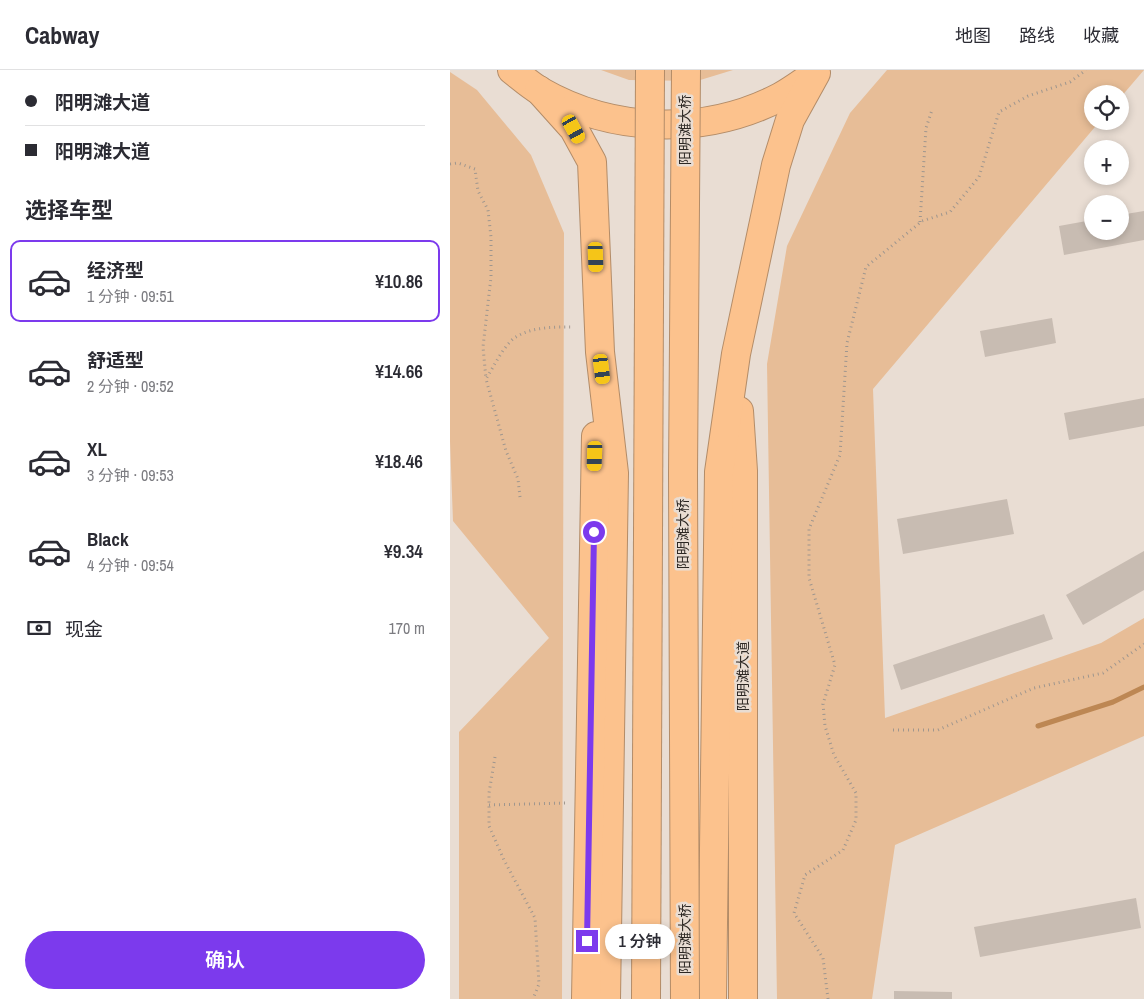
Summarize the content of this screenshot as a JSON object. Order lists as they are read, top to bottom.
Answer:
{
  "streets": {
    "highway": ["阳明滩大桥", "阳明滩大道"]
  },
  "page": {
    "header": "Cabway",
    "nav": ["地图", "路线", "收藏"],
    "banner": ["阳明滩大道", "阳明滩大道"],
    "map_buttons": ["+", "−"],
    "heading": "选择车型",
    "list": [
      {
        "name": "经济型",
        "note": "1 分钟 · 09:51",
        "value": "¥10.86"
      },
      {
        "name": "舒适型",
        "note": "2 分钟 · 09:52",
        "value": "¥14.66"
      },
      {
        "name": "XL",
        "note": "3 分钟 · 09:53",
        "value": "¥18.46"
      },
      {
        "name": "Black",
        "note": "4 分钟 · 09:54",
        "value": "¥9.34"
      }
    ],
    "pay": ["现金", "170 m"],
    "buttons": "确认",
    "bubble": "1 分钟"
  }
}
